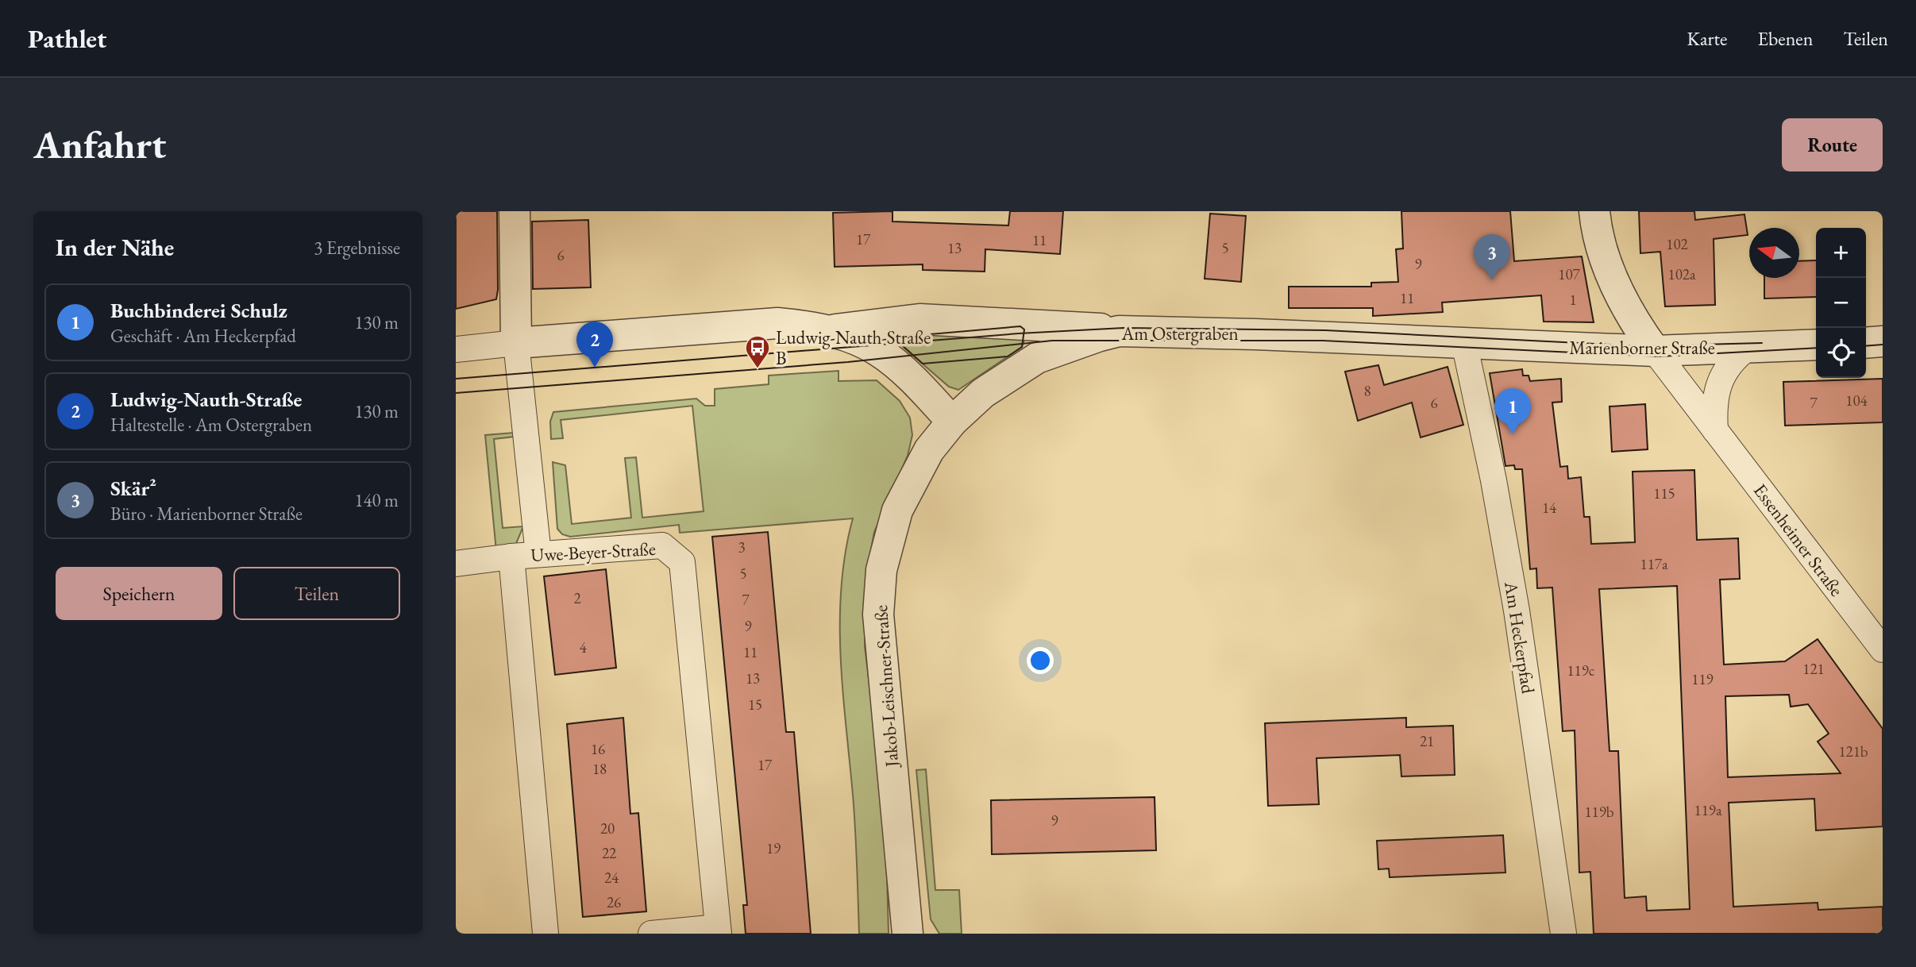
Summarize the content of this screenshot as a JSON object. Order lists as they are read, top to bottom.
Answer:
{
  "streets": {
    "street": [
      "Am Ostergraben",
      "Marienborner Straße",
      "Essenheimer Straße",
      "Uwe-Beyer-Straße",
      "Am Heckerpfad",
      "Jakob-Leischner-Straße"
    ]
  },
  "crossings": [
    ["Am Ostergraben", "Marienborner Straße"],
    ["Am Ostergraben", "Am Heckerpfad"],
    ["Am Ostergraben", "Jakob-Leischner-Straße"],
    ["Marienborner Straße", "Essenheimer Straße"],
    ["Marienborner Straße", "Am Heckerpfad"]
  ],
  "places": {
    "bus stop": ["Ludwig-Nauth-Straße B"]
  },
  "house_numbers": [
    "17",
    "11",
    "102",
    "13",
    "5",
    "6",
    "9",
    "107",
    "102a",
    "11",
    "1",
    "8",
    "104",
    "6",
    "7",
    "115",
    "14",
    "3",
    "117a",
    "5",
    "2",
    "7",
    "9",
    "4",
    "11",
    "121",
    "119c",
    "13",
    "119",
    "15",
    "21",
    "16",
    "121b",
    "17",
    "18",
    "119a",
    "119b",
    "9",
    "20",
    "19",
    "22",
    "24",
    "26"
  ],
  "north": "left",
  "page": {
    "header": "Pathlet",
    "nav": ["Karte", "Ebenen", "Teilen"],
    "buttons": [
      "Route",
      ["Speichern", "Teilen"]
    ],
    "title": "Anfahrt",
    "heading": ["In der Nähe", "3 Ergebnisse"],
    "map_buttons": ["+", "−"],
    "pins": ["3", "2", "1"],
    "list": [
      {
        "mark": "1",
        "name": "Buchbinderei Schulz",
        "note": "Geschäft · Am Heckerpfad",
        "value": "130 m"
      },
      {
        "mark": "2",
        "name": "Ludwig-Nauth-Straße",
        "note": "Haltestelle · Am Ostergraben",
        "value": "130 m"
      },
      {
        "mark": "3",
        "name": "Skär²",
        "note": "Büro · Marienborner Straße",
        "value": "140 m"
      }
    ]
  }
}
